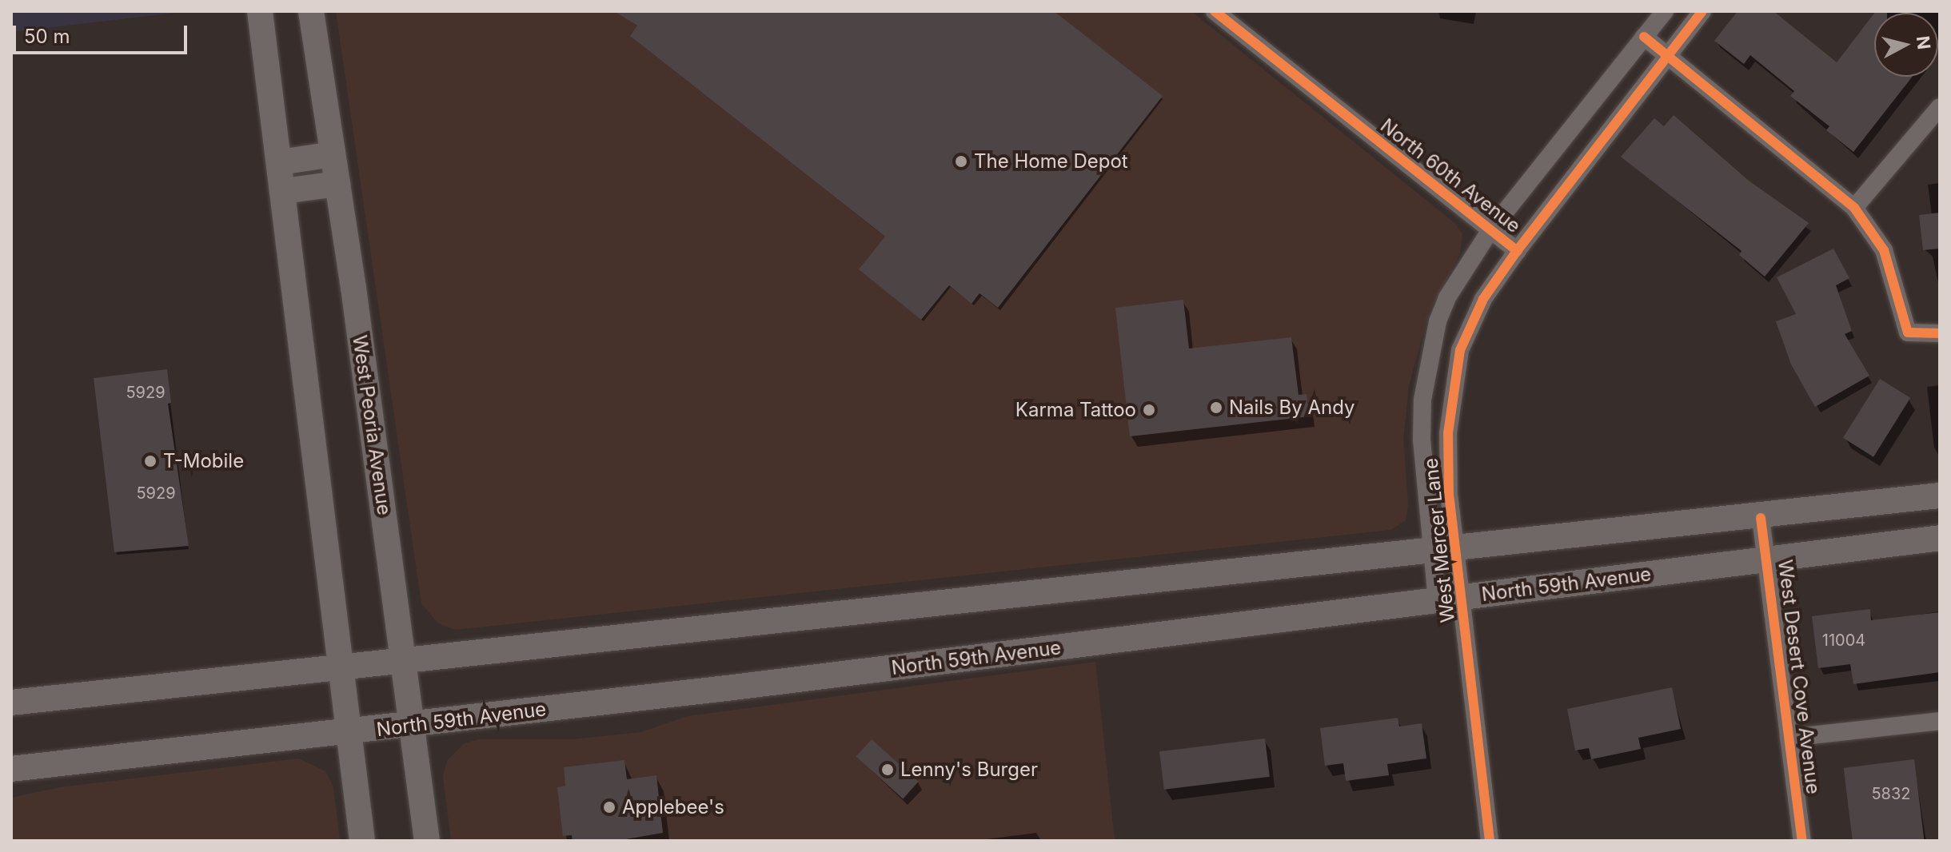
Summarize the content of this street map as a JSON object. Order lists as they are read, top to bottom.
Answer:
{
  "streets": {
    "main road": ["West Peoria Avenue", "North 59th Avenue"],
    "street": ["North 60th Avenue", "West Mercer Lane", "West Desert Cove Avenue"]
  },
  "crossings": [
    ["North 60th Avenue", "West Mercer Lane"],
    ["West Peoria Avenue", "North 59th Avenue"],
    ["West Mercer Lane", "North 59th Avenue"],
    ["North 59th Avenue", "West Desert Cove Avenue"]
  ],
  "places": [
    "The Home Depot",
    "Nails By Andy",
    "Karma Tattoo",
    "T-Mobile",
    "Lenny's Burger",
    "Applebee's"
  ],
  "house_numbers": [
    "5929",
    "5929",
    "11004",
    "5832"
  ],
  "scale_bar": "50 m",
  "north": "right"
}
